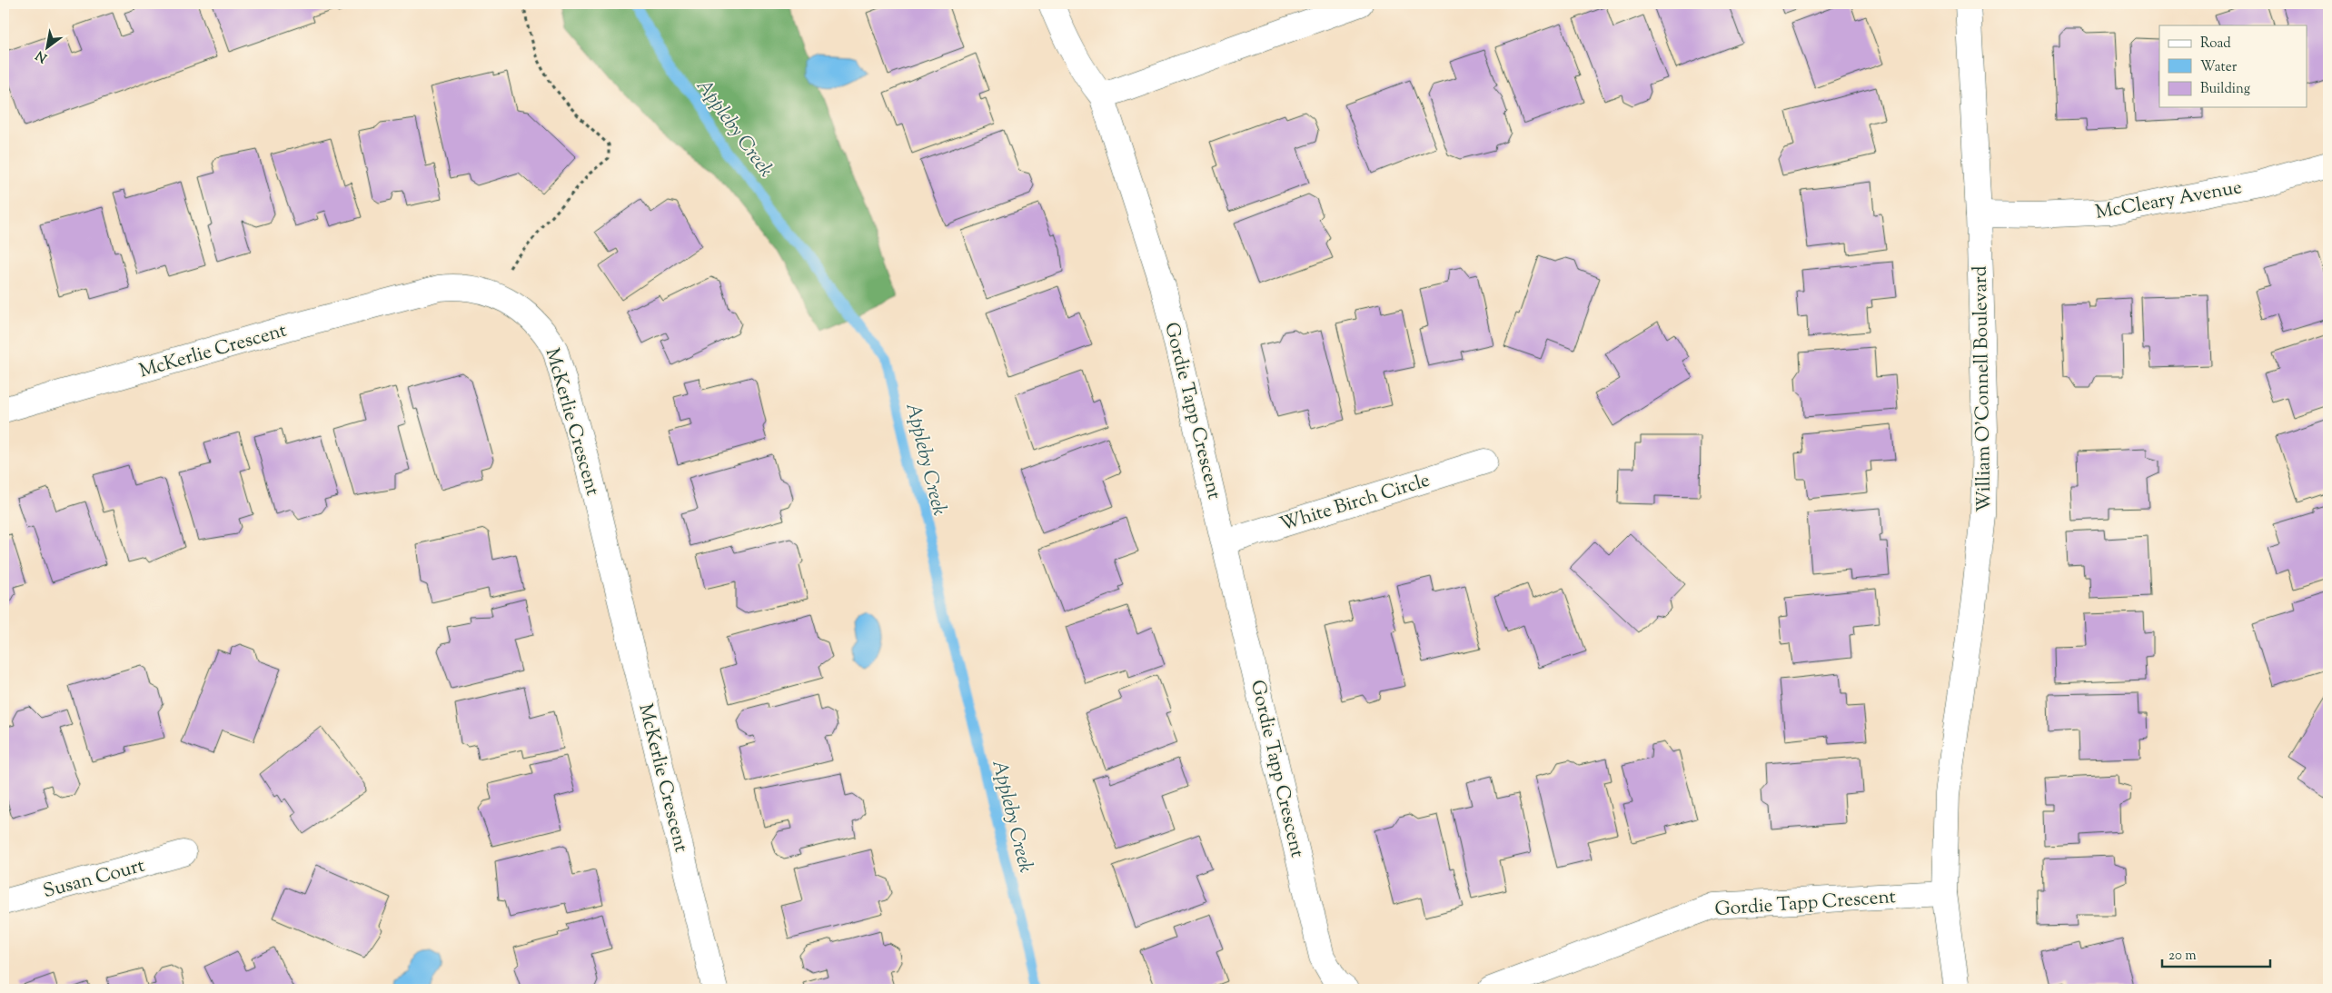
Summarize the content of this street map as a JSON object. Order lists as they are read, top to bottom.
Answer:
{
  "streets": {
    "street": [
      "McCleary Avenue",
      "McKerlie Crescent",
      "William O'Connell Boulevard",
      "Gordie Tapp Crescent",
      "White Birch Circle",
      "Susan Court"
    ]
  },
  "crossings": [
    ["McCleary Avenue", "William O'Connell Boulevard"],
    ["William O'Connell Boulevard", "Gordie Tapp Crescent"],
    ["Gordie Tapp Crescent", "White Birch Circle"]
  ],
  "water": ["Appleby Creek"],
  "legend": ["Road", "Water", "Building"],
  "scale_bar": "20 m",
  "north": "bottom left"
}
